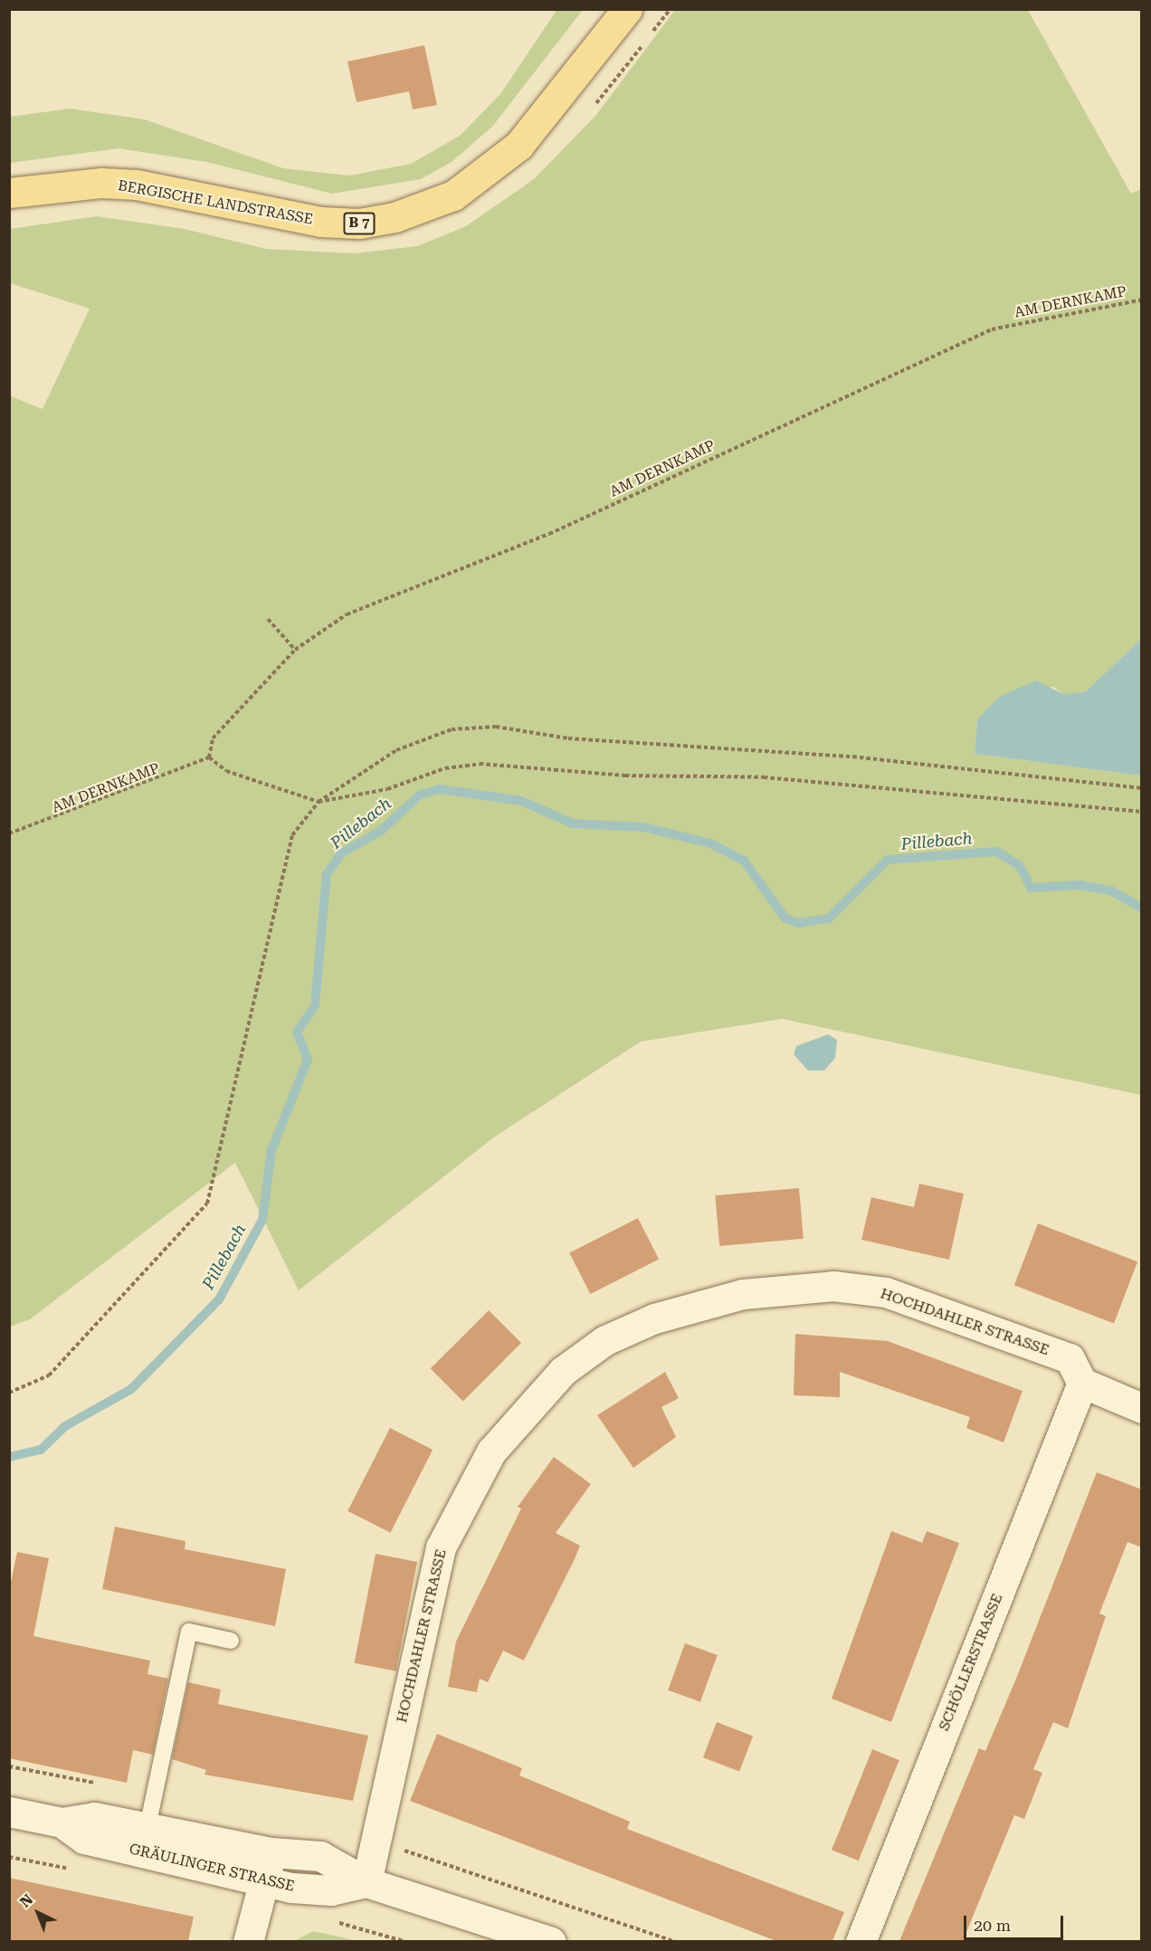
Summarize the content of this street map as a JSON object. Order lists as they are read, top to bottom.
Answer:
{
  "streets": {
    "main road": ["BERGISCHE LANDSTRASSE", "B 7"],
    "street": ["HOCHDAHLER STRASSE", "SCHÖLLERSTRASSE", "GRÄULINGER STRASSE"],
    "path": ["AM DERNKAMP"]
  },
  "crossings": [
    ["HOCHDAHLER STRASSE", "SCHÖLLERSTRASSE"],
    ["HOCHDAHLER STRASSE", "GRÄULINGER STRASSE"]
  ],
  "water": ["Pillebach"],
  "scale_bar": "20 m",
  "north": "top left"
}
